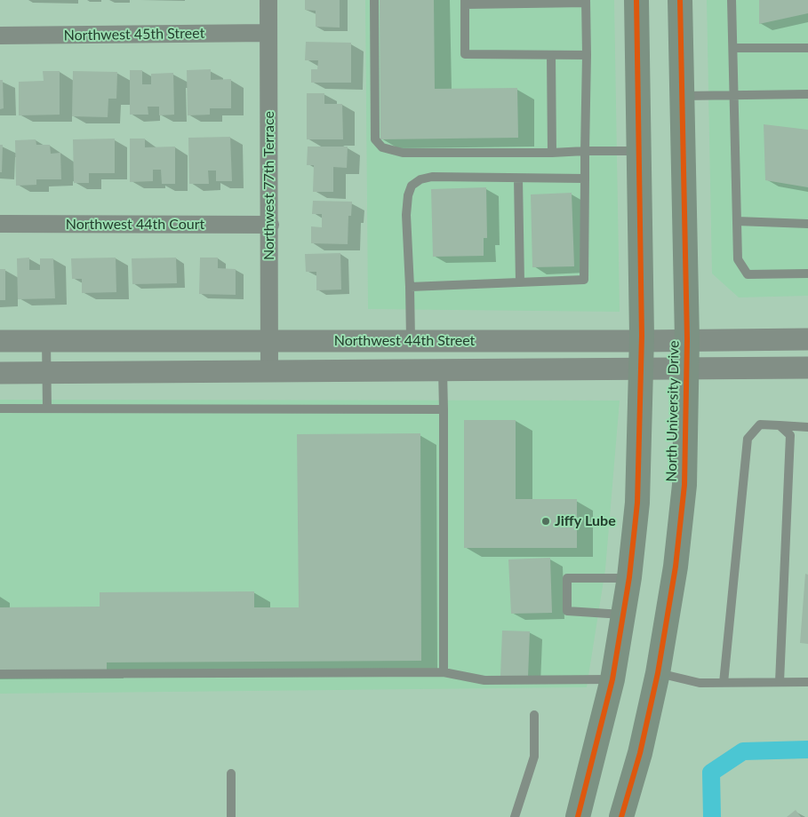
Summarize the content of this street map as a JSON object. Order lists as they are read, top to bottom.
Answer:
{
  "streets": {
    "main road": ["North University Drive"],
    "street": [
      "Northwest 45th Street",
      "Northwest 77th Terrace",
      "Northwest 44th Court",
      "Northwest 44th Street"
    ]
  },
  "crossings": [
    ["Northwest 45th Street", "Northwest 77th Terrace"],
    ["Northwest 77th Terrace", "Northwest 44th Court"],
    ["Northwest 77th Terrace", "Northwest 44th Street"],
    ["Northwest 44th Street", "North University Drive"]
  ],
  "places": ["Jiffy Lube"]
}
